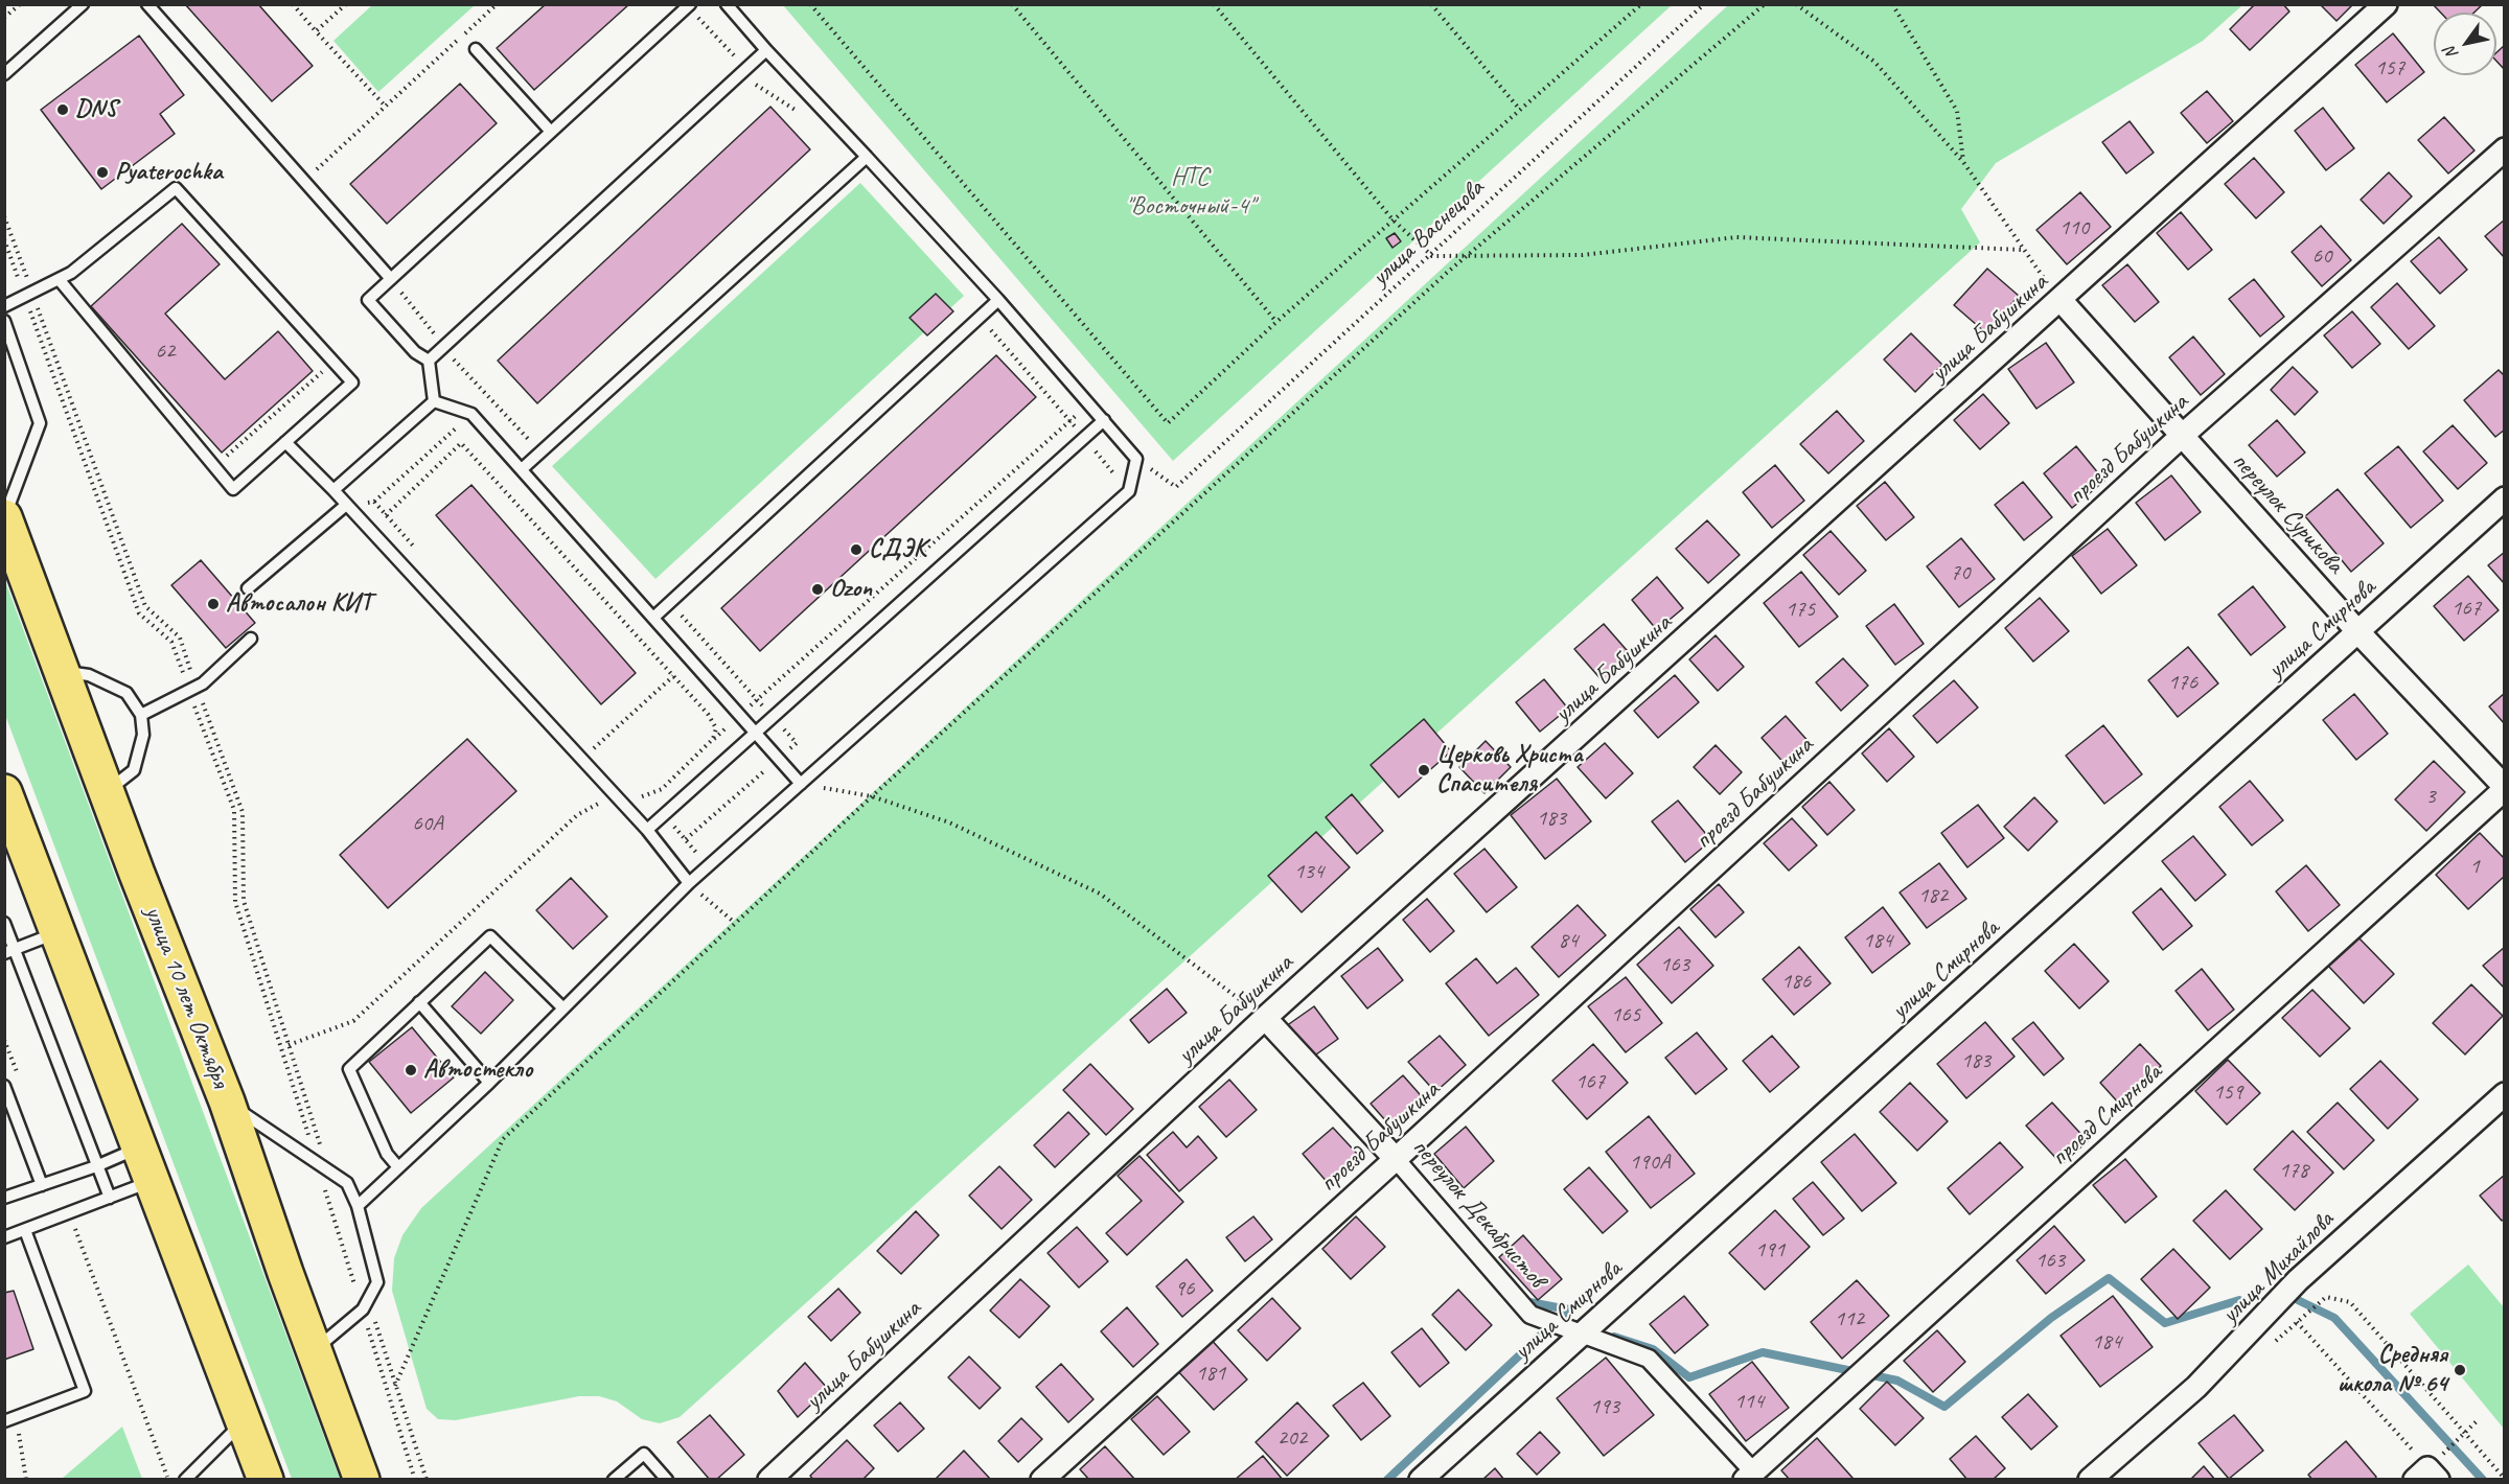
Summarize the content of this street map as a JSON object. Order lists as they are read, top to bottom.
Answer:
{
  "streets": {
    "main road": ["улица 10 лет Октября"],
    "street": [
      "улица Бабушкина",
      "проезд Бабушкина",
      "переулок Сурикова",
      "улица Смирнова",
      "проезд Смирнова",
      "переулок Декабристов",
      "улица Михайлова"
    ],
    "path": ["улица Васнецова"]
  },
  "crossings": [
    ["улица Бабушкина", "переулок Сурикова"],
    ["улица Бабушкина", "переулок Декабристов"],
    ["проезд Бабушкина", "переулок Сурикова"],
    ["проезд Бабушкина", "переулок Декабристов"],
    ["переулок Сурикова", "улица Смирнова"],
    ["переулок Сурикова", "проезд Смирнова"],
    ["улица Смирнова", "переулок Декабристов"],
    ["проезд Смирнова", "переулок Декабристов"]
  ],
  "parks": ["НТС \"Восточный-4\""],
  "places": [
    "DNS",
    "Pyaterochka",
    "СДЭК",
    "Ozon",
    "Автосалон КИТ",
    "Церковь Христа Спасителя",
    "Автостекло",
    "Средняя школа № 64"
  ],
  "house_numbers": [
    "157",
    "110",
    "60",
    "62",
    "70",
    "167",
    "175",
    "176",
    "3",
    "183",
    "60А",
    "1",
    "134",
    "182",
    "84",
    "184",
    "163",
    "186",
    "165",
    "183",
    "167",
    "159",
    "190А",
    "178",
    "191",
    "163",
    "96",
    "112",
    "184",
    "181",
    "114",
    "193",
    "202"
  ],
  "north": "bottom left"
}
